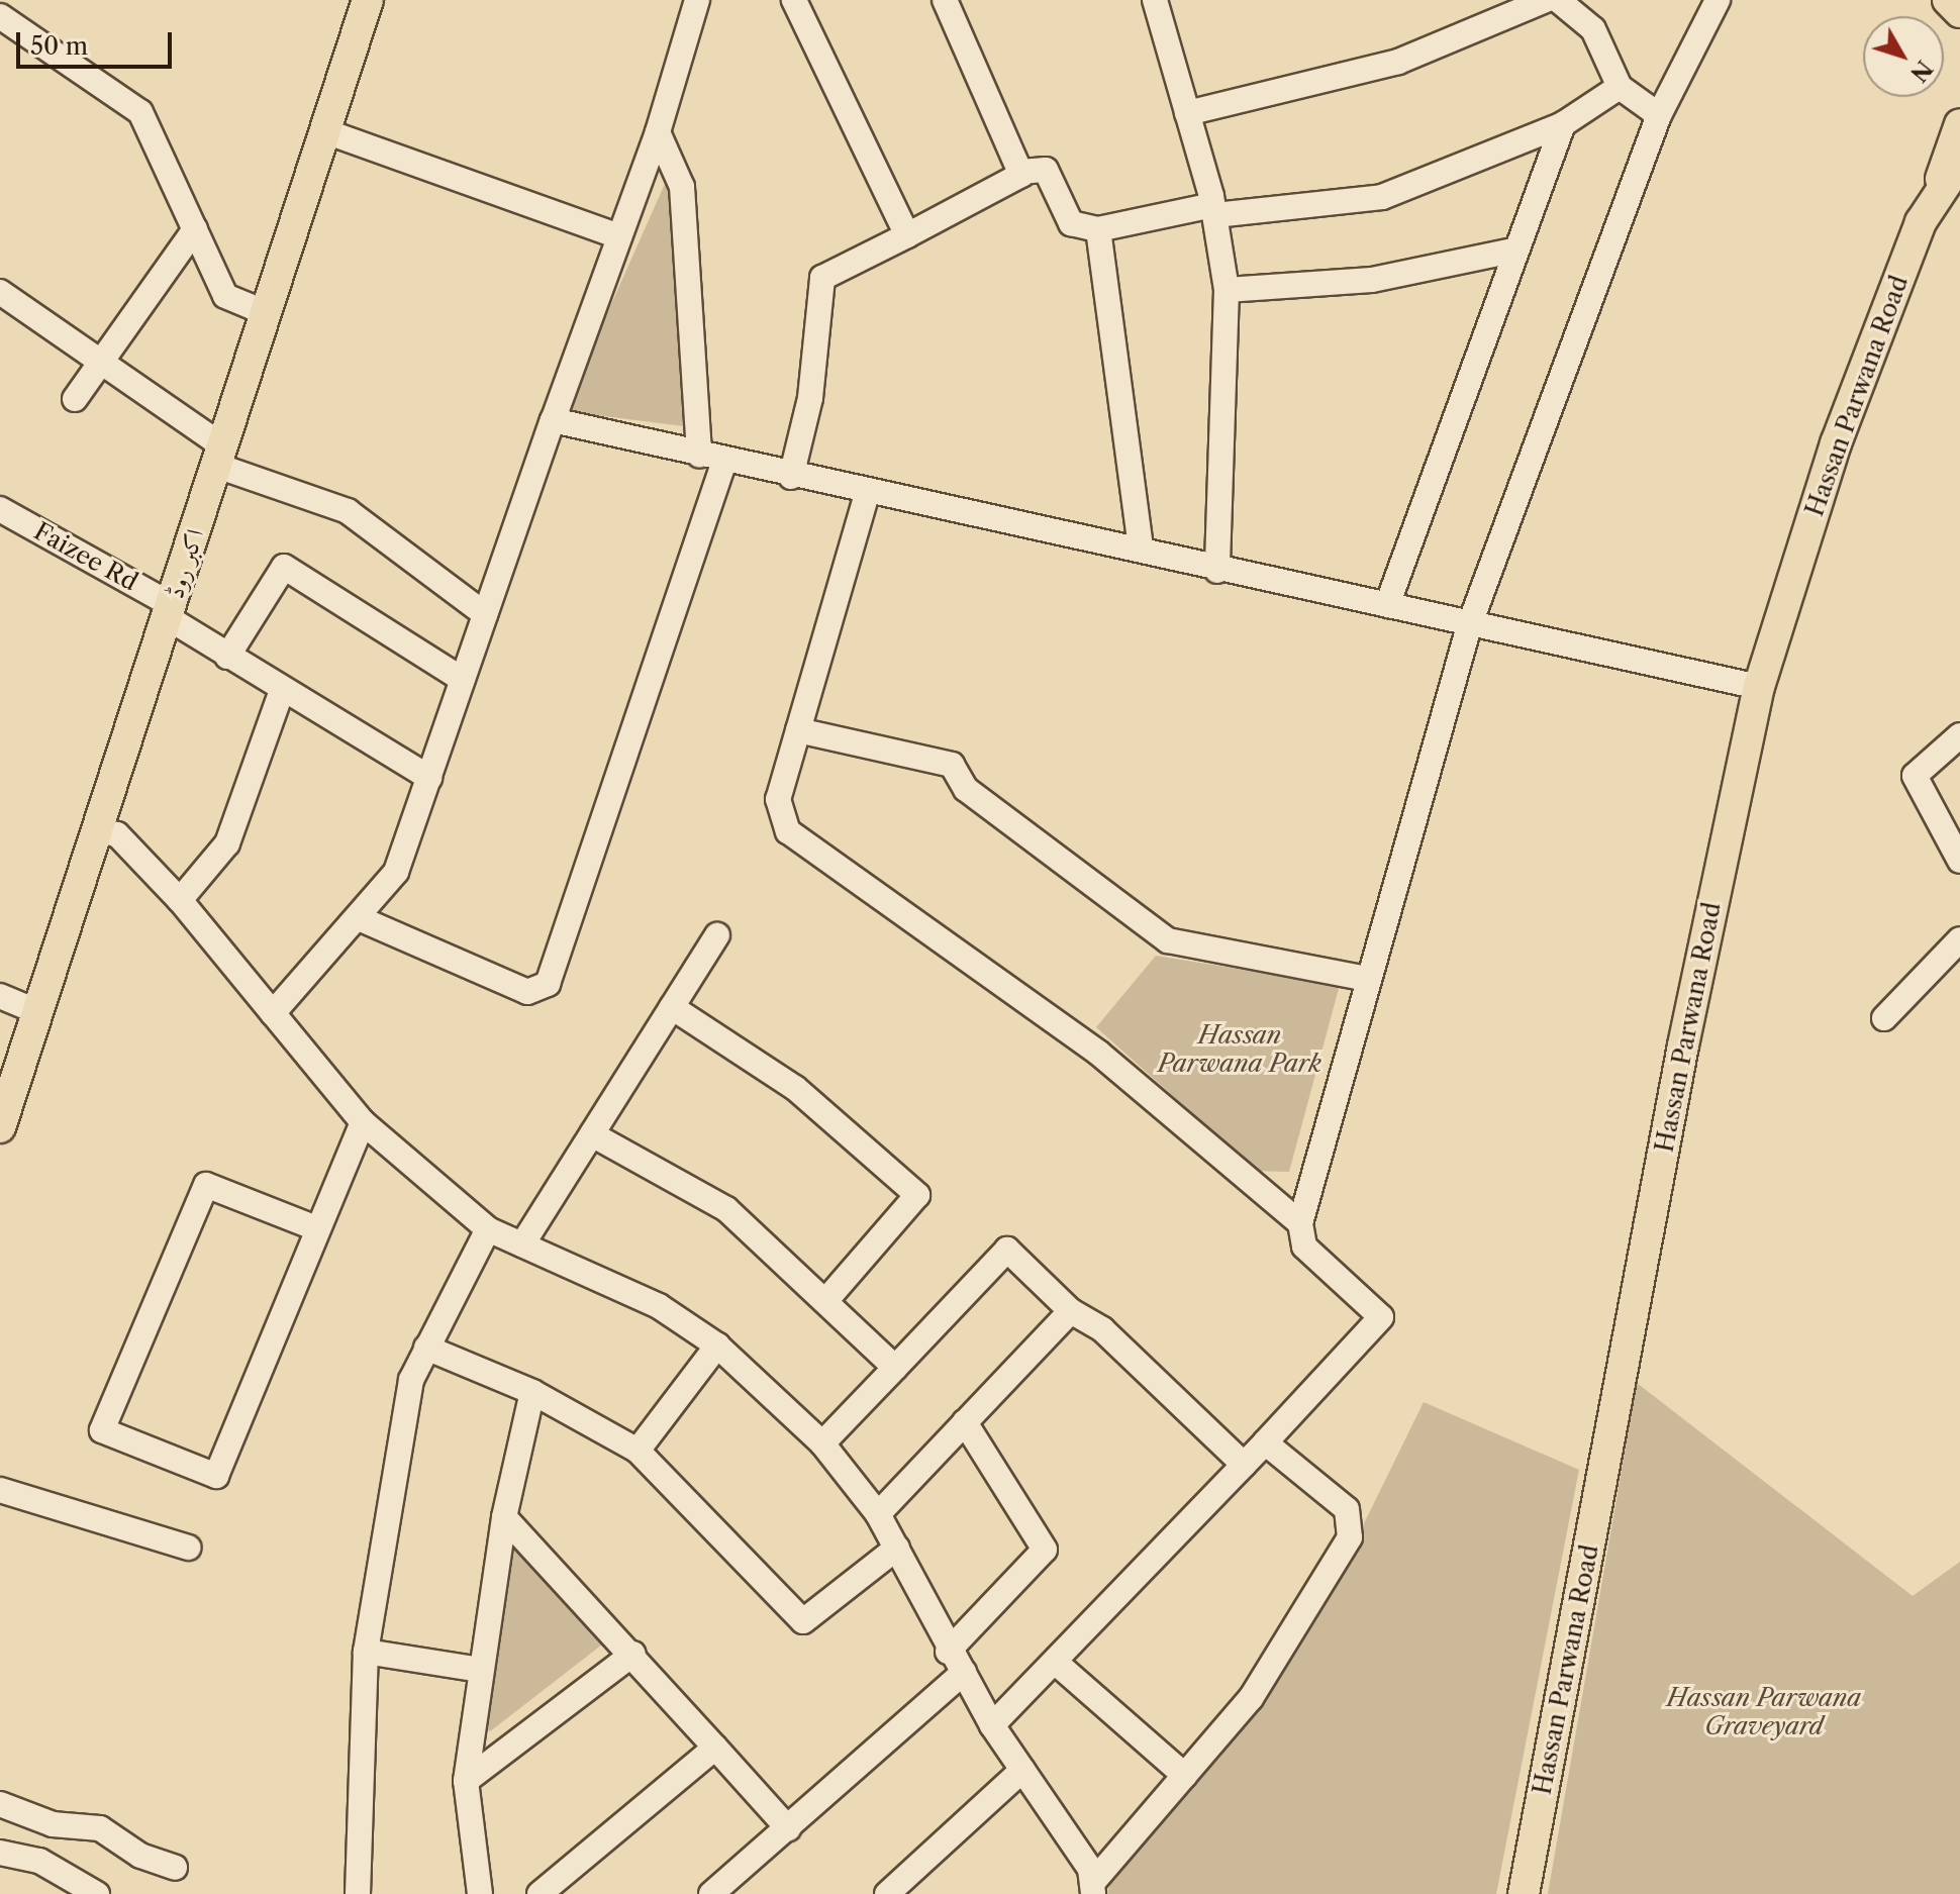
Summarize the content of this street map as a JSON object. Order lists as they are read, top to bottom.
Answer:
{
  "streets": {
    "main road": ["Hassan Parwana Road", "اکبر روڈ"],
    "street": ["Faizee Rd"]
  },
  "crossings": [
    ["Faizee Rd", "اکبر روڈ"]
  ],
  "parks": ["Hassan Parwana Park", "Hassan Parwana Graveyard"],
  "scale_bar": "50 m",
  "north": "bottom right"
}
